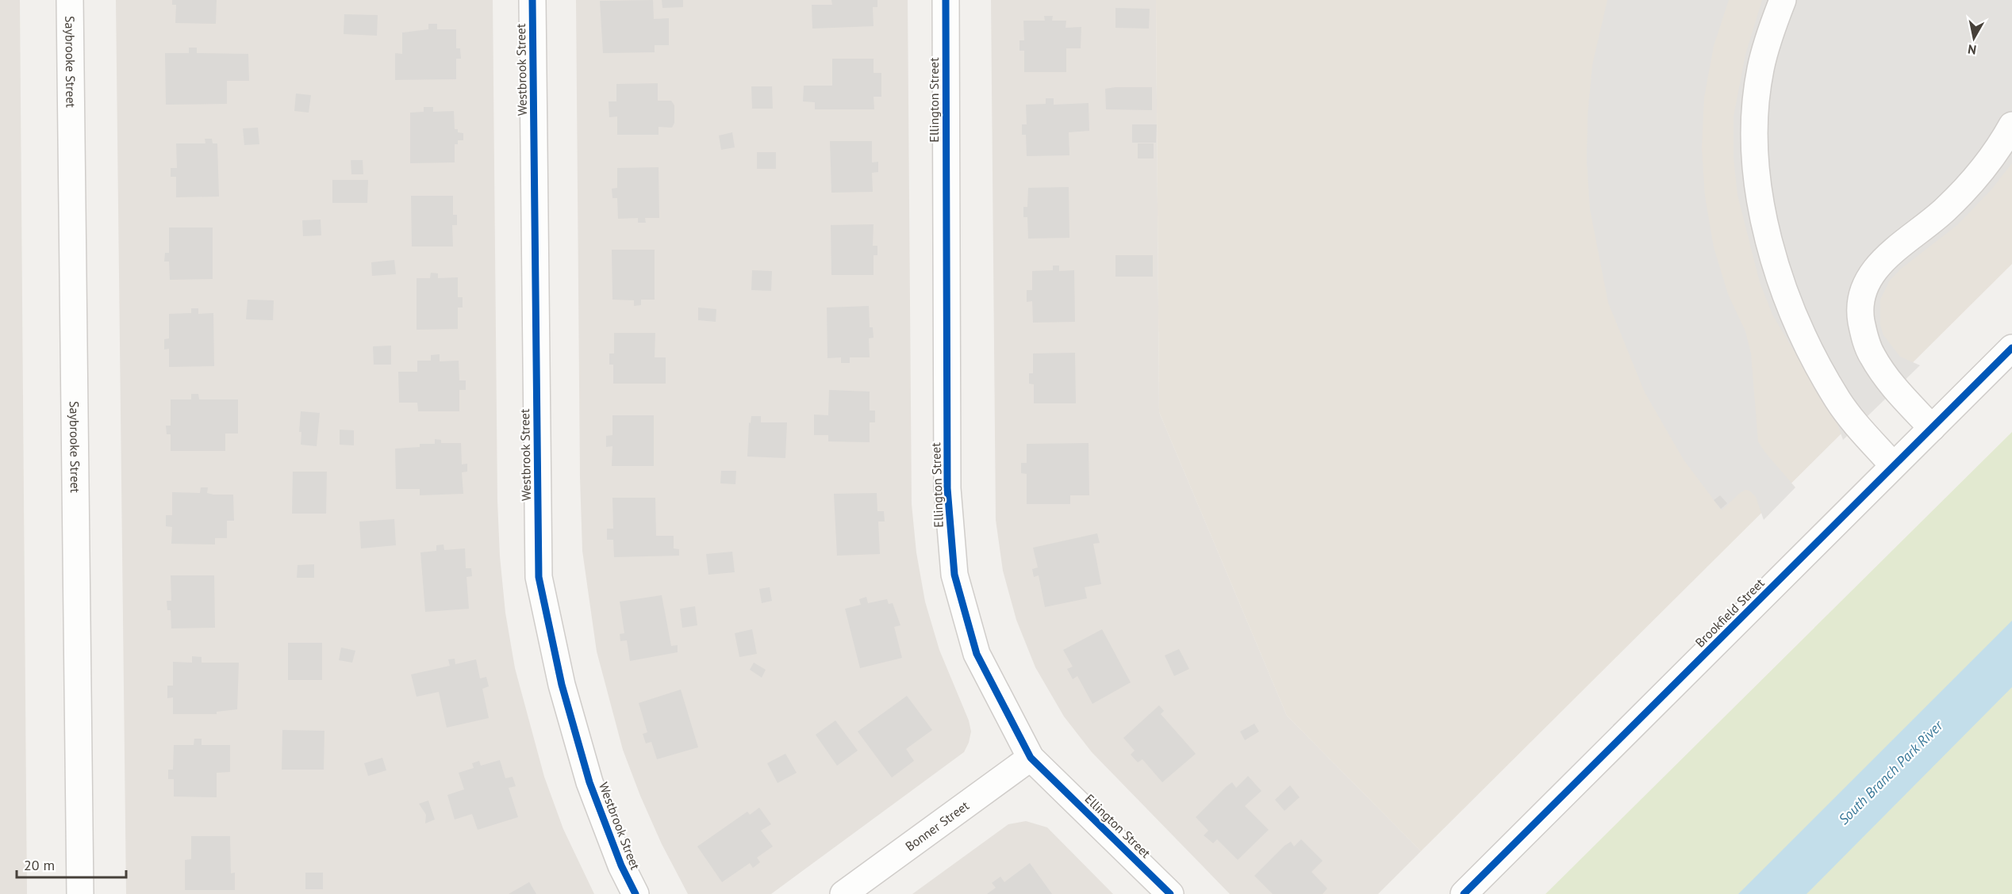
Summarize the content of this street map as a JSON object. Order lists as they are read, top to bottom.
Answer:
{
  "streets": {
    "street": [
      "Saybrooke Street",
      "Westbrook Street",
      "Ellington Street",
      "Brookfield Street",
      "Bonner Street"
    ]
  },
  "crossings": [
    ["Ellington Street", "Bonner Street"]
  ],
  "water": ["South Branch Park River"],
  "scale_bar": "20 m",
  "north": "bottom"
}
